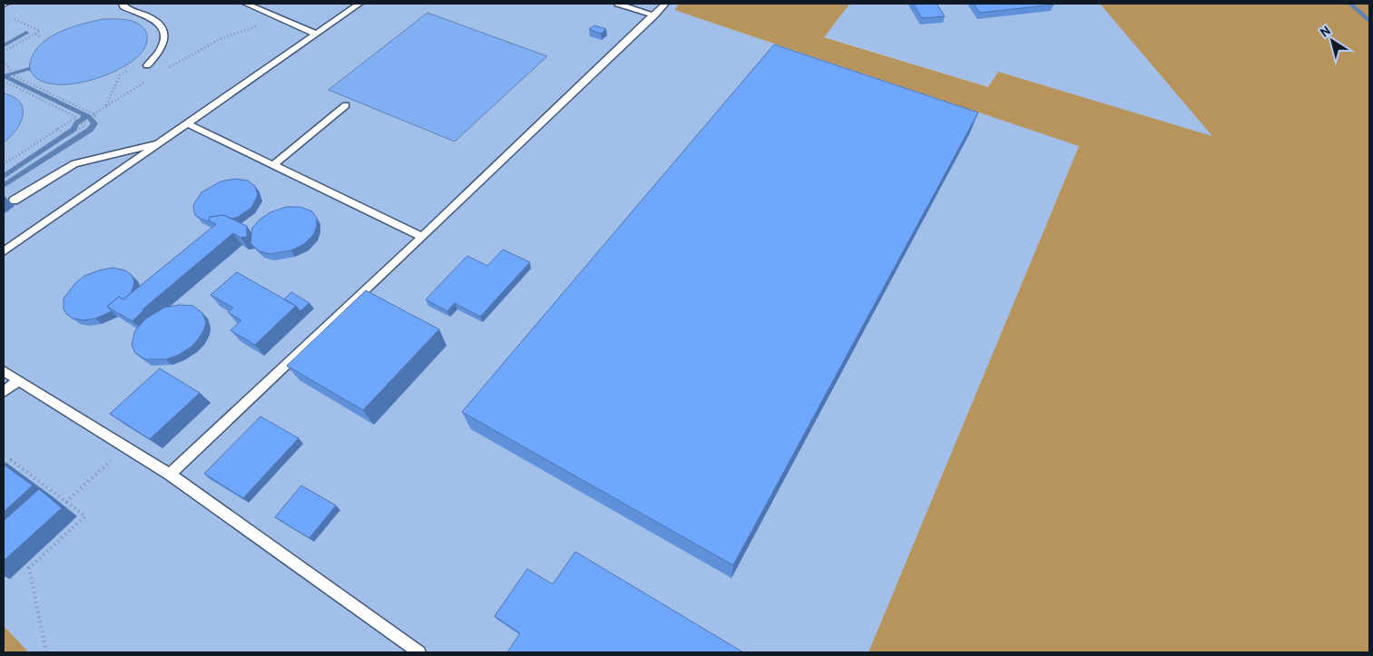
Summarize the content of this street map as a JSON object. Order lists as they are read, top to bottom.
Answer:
{
  "north": "top left"
}
